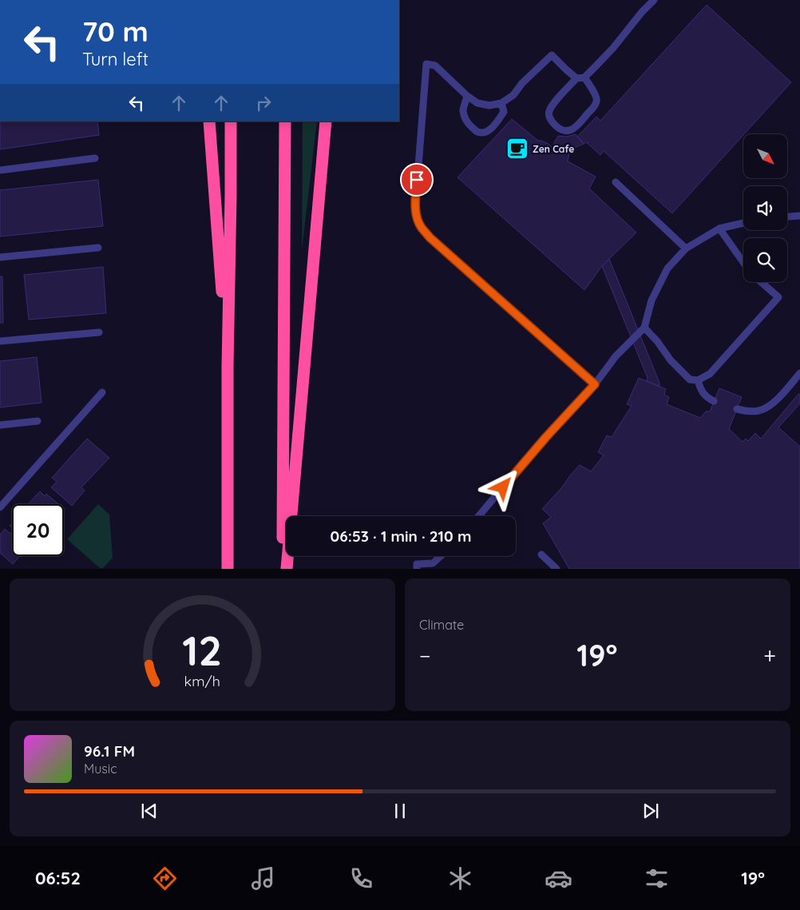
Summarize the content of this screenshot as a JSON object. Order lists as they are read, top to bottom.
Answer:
{
  "places": {
    "cafe": ["Zen Cafe"]
  },
  "north": "bottom right",
  "page": {
    "turn": ["70 m", "Turn left"],
    "limit": "20",
    "trip": "06:53 · 1 min · 210 m",
    "tile": "Climate",
    "heat": ["−", "19°", "+"],
    "song": ["96.1 FM", "Music"],
    "tabs": ["06:52", "19°"],
    "gauge": ["12", "km/h"]
  }
}
